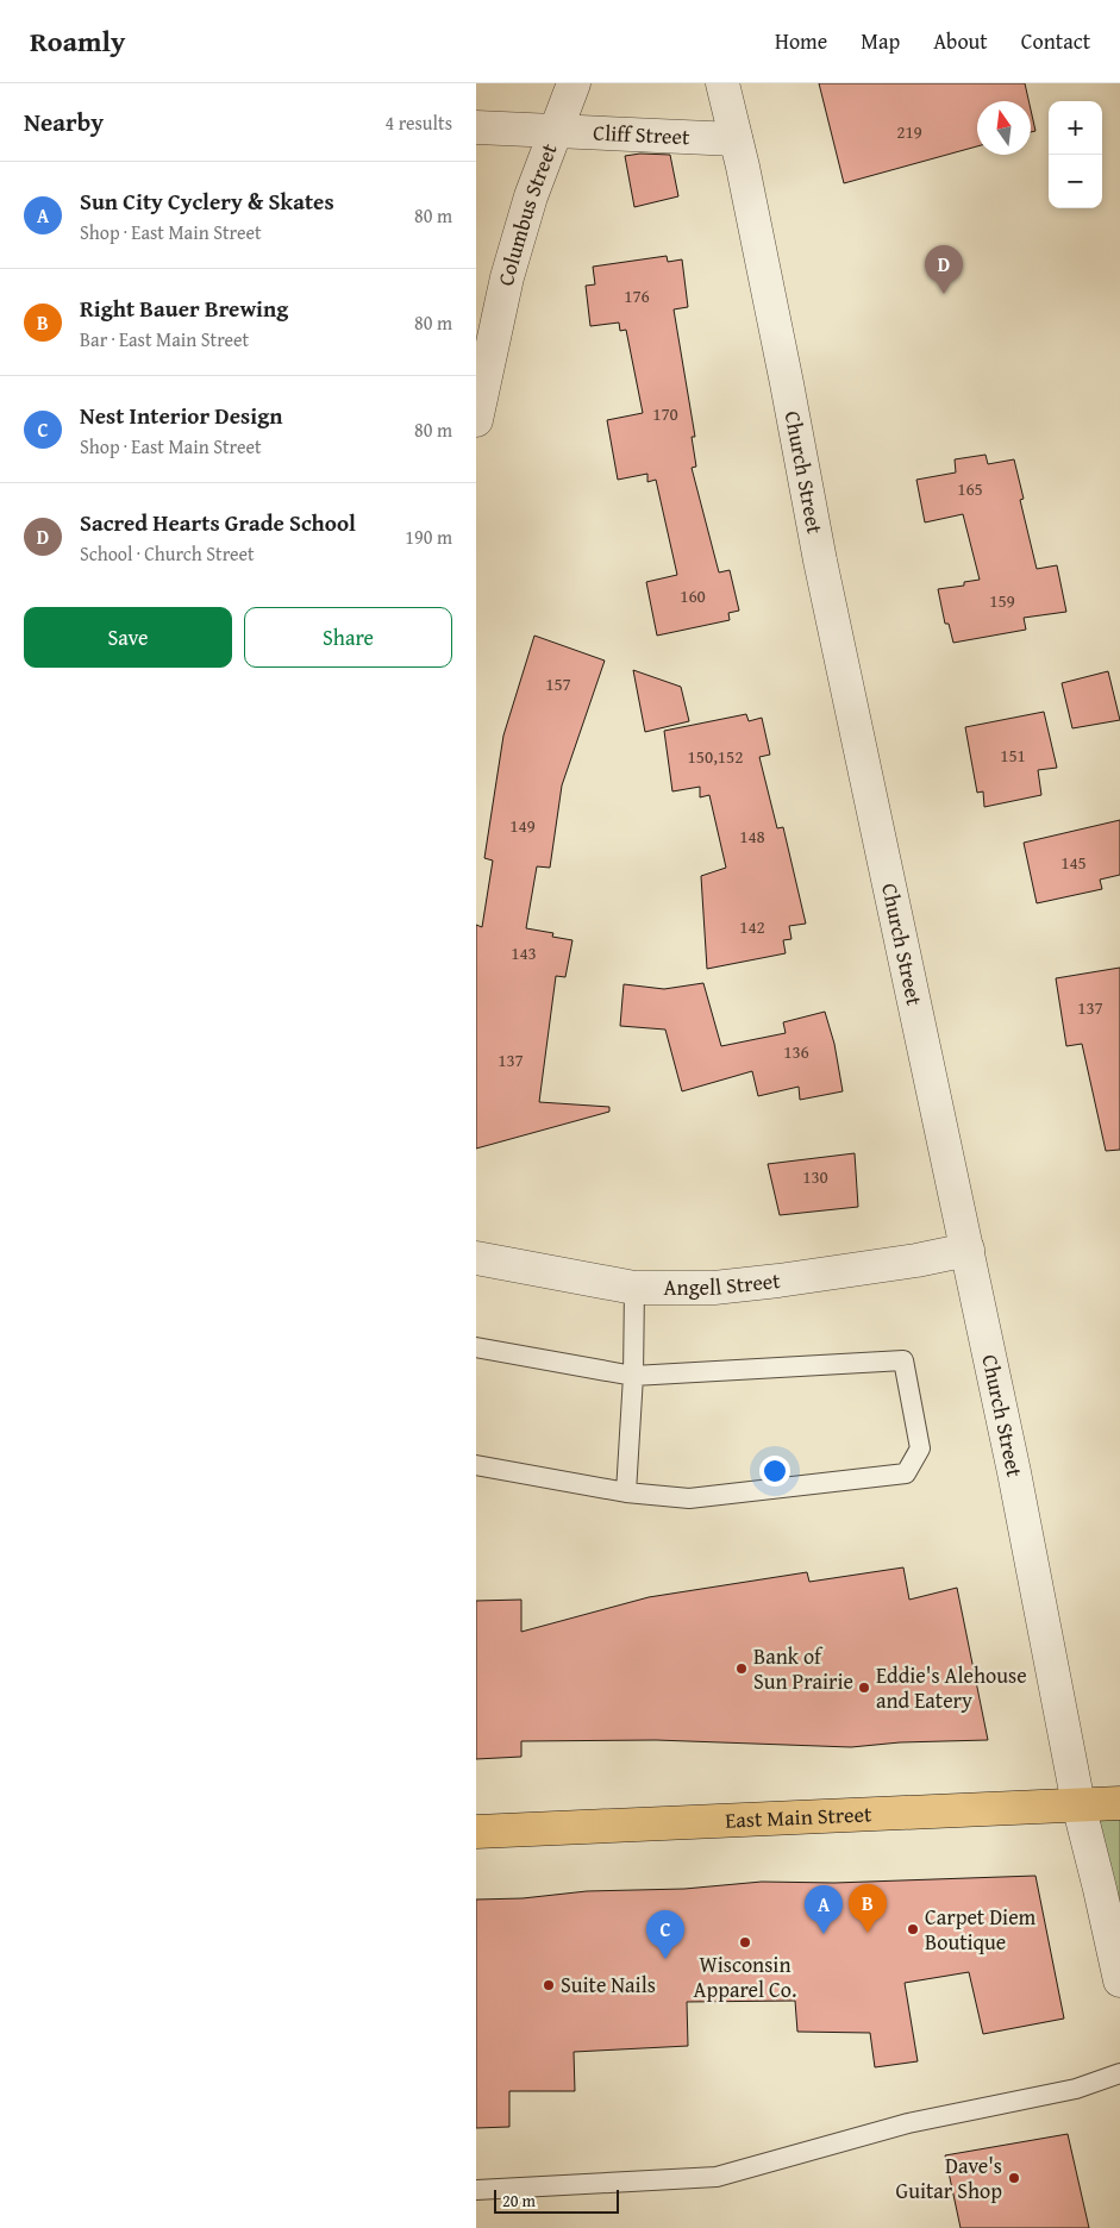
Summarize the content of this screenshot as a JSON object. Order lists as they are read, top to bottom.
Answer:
{
  "streets": {
    "main road": ["East Main Street"],
    "street": [
      "Cliff Street",
      "Columbus Street",
      "Church Street",
      "Angell Street"
    ]
  },
  "crossings": [
    ["Cliff Street", "Columbus Street"],
    ["Cliff Street", "Church Street"],
    ["Church Street", "Angell Street"],
    ["Church Street", "East Main Street"]
  ],
  "places": [
    "Bank of Sun Prairie",
    "Eddie's Alehouse and Eatery",
    "Carpet Diem Boutique",
    "Wisconsin Apparel Co.",
    "Suite Nails",
    "Dave's Guitar Shop"
  ],
  "house_numbers": [
    "219",
    "176",
    "170",
    "165",
    "160",
    "159",
    "157",
    "151",
    "150,152",
    "149",
    "148",
    "145",
    "142",
    "143",
    "137",
    "136",
    "137",
    "130"
  ],
  "scale_bar": "20 m",
  "north": "top",
  "page": {
    "header": "Roamly",
    "nav": [
      "Home",
      "Map",
      "About",
      "Contact"
    ],
    "heading": ["Nearby", "4 results"],
    "map_buttons": ["+", "−"],
    "list": [
      {
        "mark": "A",
        "name": "Sun City Cyclery & Skates",
        "note": "Shop · East Main Street",
        "value": "80 m"
      },
      {
        "mark": "B",
        "name": "Right Bauer Brewing",
        "note": "Bar · East Main Street",
        "value": "80 m"
      },
      {
        "mark": "C",
        "name": "Nest Interior Design",
        "note": "Shop · East Main Street",
        "value": "80 m"
      },
      {
        "mark": "D",
        "name": "Sacred Hearts Grade School",
        "note": "School · Church Street",
        "value": "190 m"
      }
    ],
    "pins": [
      "D",
      "B",
      "A",
      "C"
    ],
    "buttons": ["Save", "Share"],
    "scale": "20 m"
  }
}
